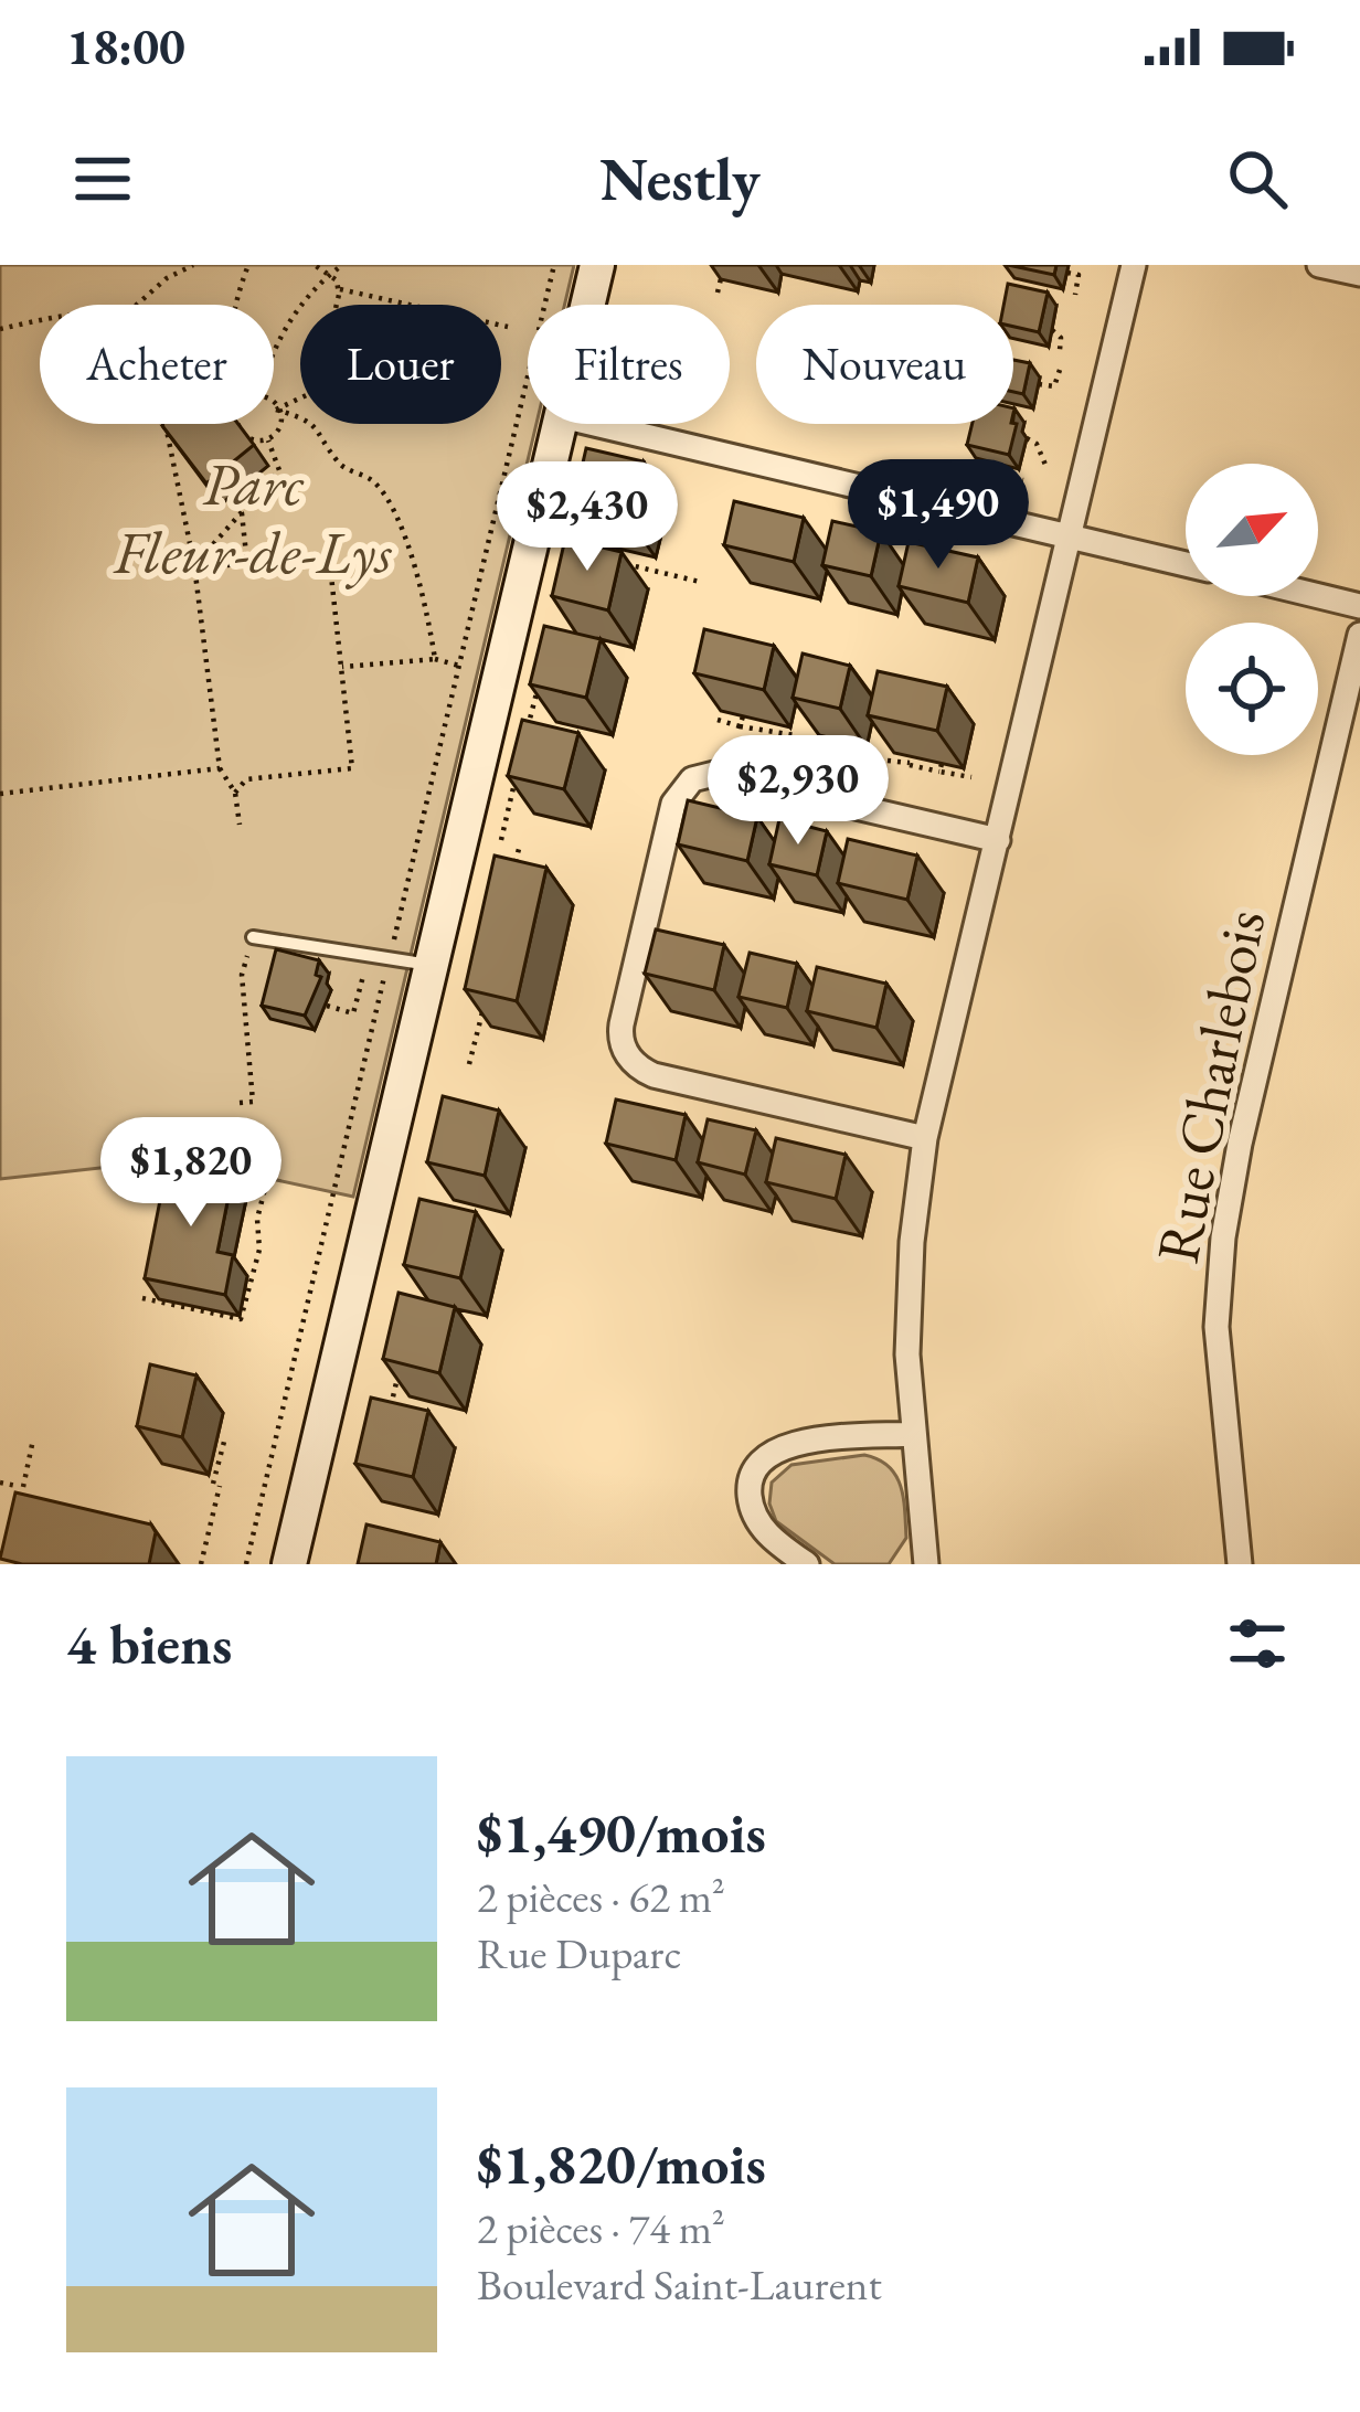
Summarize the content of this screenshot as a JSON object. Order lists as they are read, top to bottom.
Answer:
{
  "streets": {
    "street": ["Rue Charlebois"]
  },
  "parks": ["Parc Fleur-de-Lys"],
  "north": "top right",
  "page": {
    "status": "18:00",
    "header": "Nestly",
    "chip": [
      "Acheter",
      "Louer",
      "Filtres",
      "Nouveau"
    ],
    "price": [
      "$1,490",
      "$2,430",
      "$2,930",
      "$1,820"
    ],
    "heading": "4 biens",
    "list": [
      {
        "name": "$1,490/mois",
        "note": "2 pièces · 62 m² · Rue Duparc"
      },
      {
        "name": "$1,820/mois",
        "note": "2 pièces · 74 m² · Boulevard Saint-Laurent"
      }
    ]
  }
}
